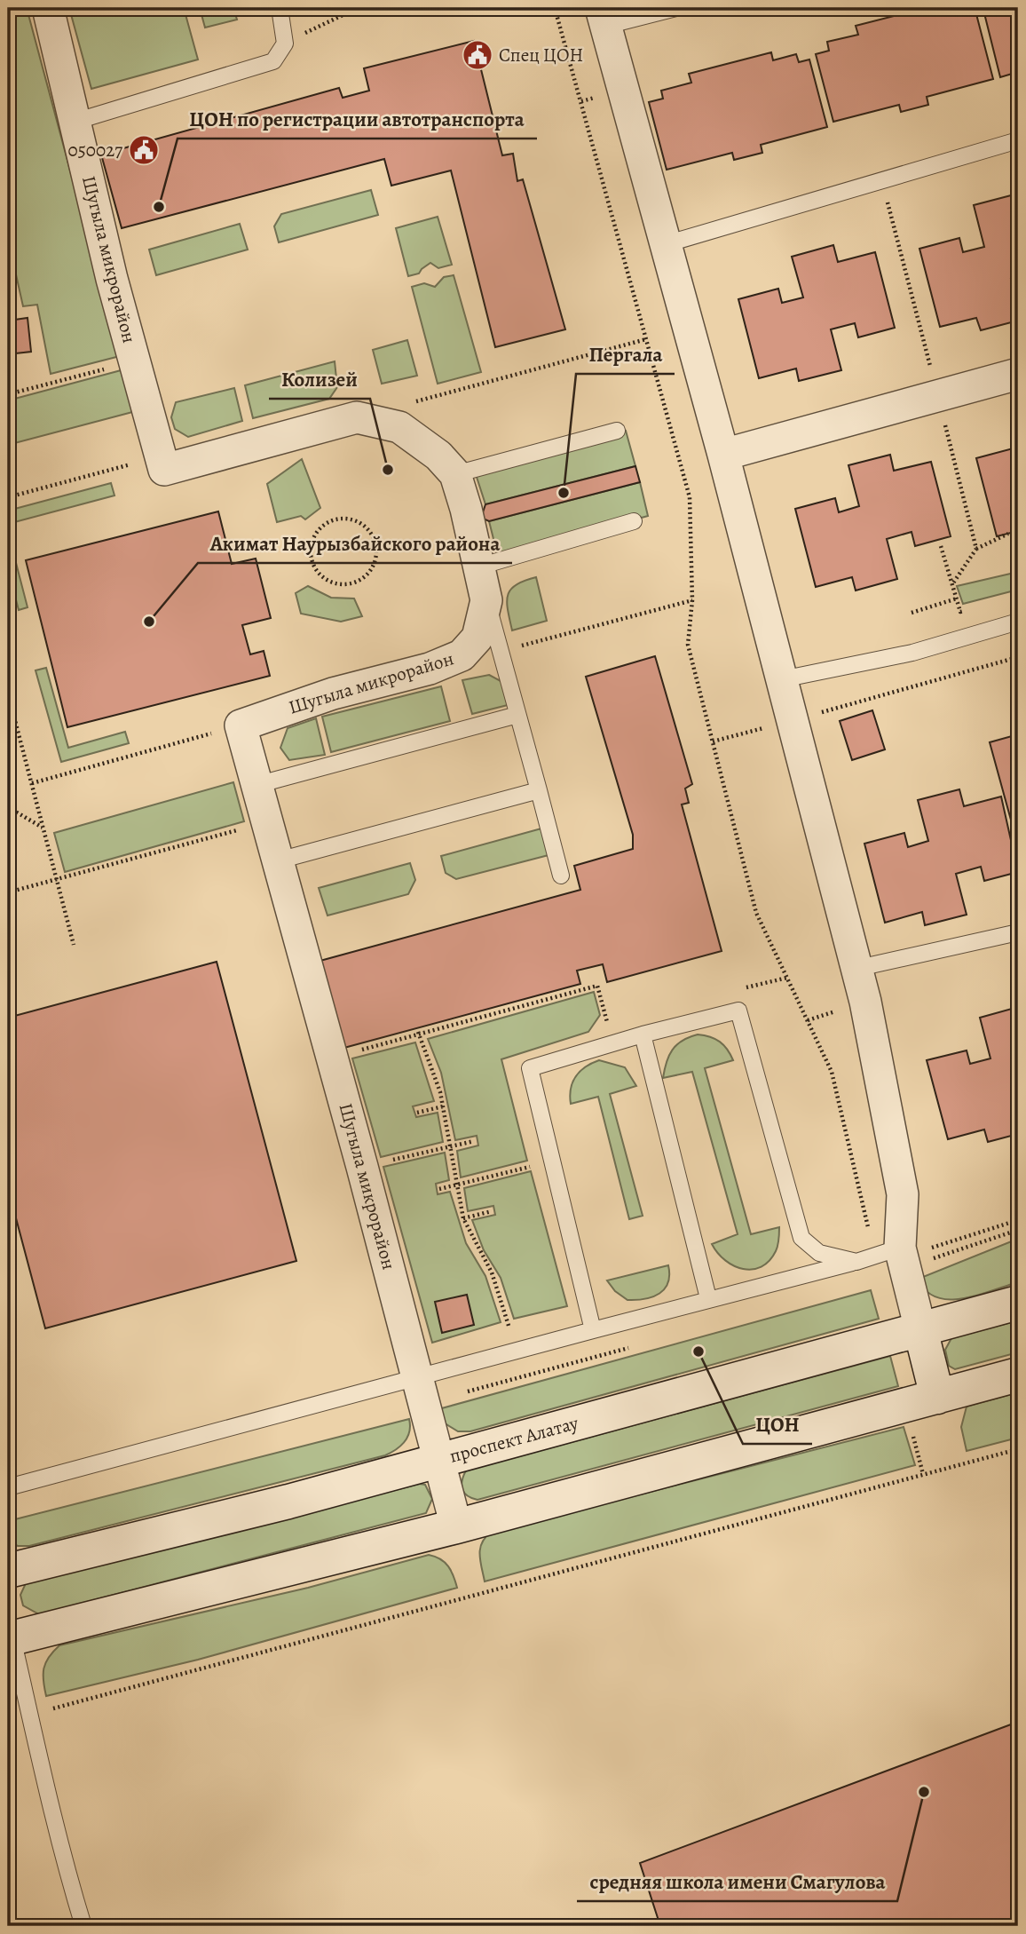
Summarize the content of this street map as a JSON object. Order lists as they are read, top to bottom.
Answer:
{
  "streets": {
    "main road": ["проспект Алатау"],
    "street": ["Шугыла микрорайон"]
  },
  "crossings": [
    ["Шугыла микрорайон", "проспект Алатау"]
  ],
  "places": {
    "public building": ["Спец ЦОН", "050027"],
    "other": [
      "ЦОН по регистрации автотранспорта",
      "Колизей",
      "Пергала",
      "Акимат Наурызбайского района",
      "ЦОН",
      "средняя школа имени Смагулова"
    ]
  }
}
